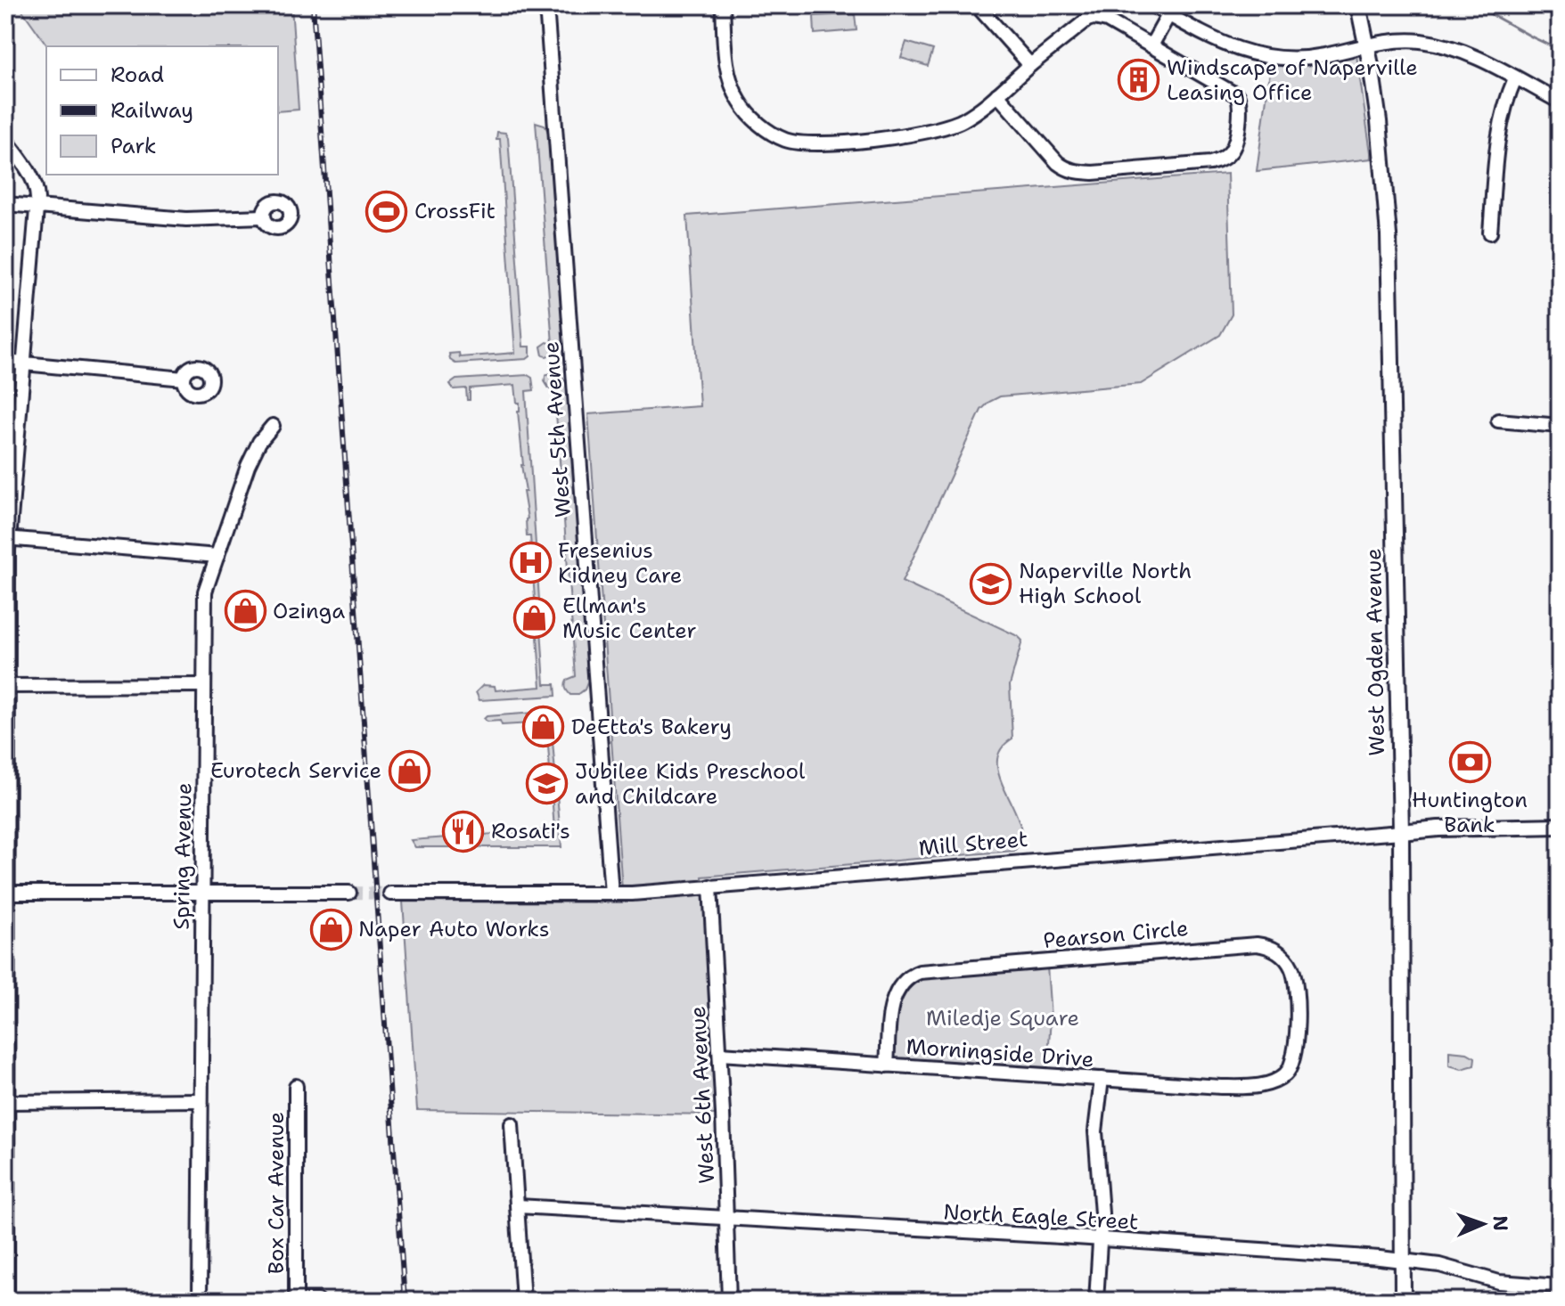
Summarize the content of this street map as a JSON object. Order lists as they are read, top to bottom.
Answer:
{
  "streets": {
    "main road": ["West Ogden Avenue", "Mill Street"],
    "street": [
      "West 5th Avenue",
      "Spring Avenue",
      "Pearson Circle",
      "Morningside Drive",
      "West 6th Avenue",
      "Box Car Avenue",
      "North Eagle Street"
    ]
  },
  "crossings": [
    ["West 5th Avenue", "Mill Street"],
    ["West Ogden Avenue", "Mill Street"],
    ["West Ogden Avenue", "North Eagle Street"],
    ["Mill Street", "West 6th Avenue"],
    ["Pearson Circle", "Morningside Drive"],
    ["Morningside Drive", "West 6th Avenue"],
    ["West 6th Avenue", "North Eagle Street"]
  ],
  "parks": ["Miledje Square"],
  "places": {
    "building": ["Windscape of Naperville Leasing Office"],
    "sports": ["CrossFit"],
    "hospital": ["Fresenius Kidney Care"],
    "school or university": ["Naperville North High School", "Jubilee Kids Preschool and Childcare"],
    "shop": [
      "Ozinga",
      "Ellman's Music Center",
      "DeEtta's Bakery",
      "Eurotech Service",
      "Naper Auto Works"
    ],
    "bank": ["Huntington Bank"],
    "restaurant": ["Rosati's"]
  },
  "legend": ["Road", "Railway", "Park"],
  "north": "right"
}
